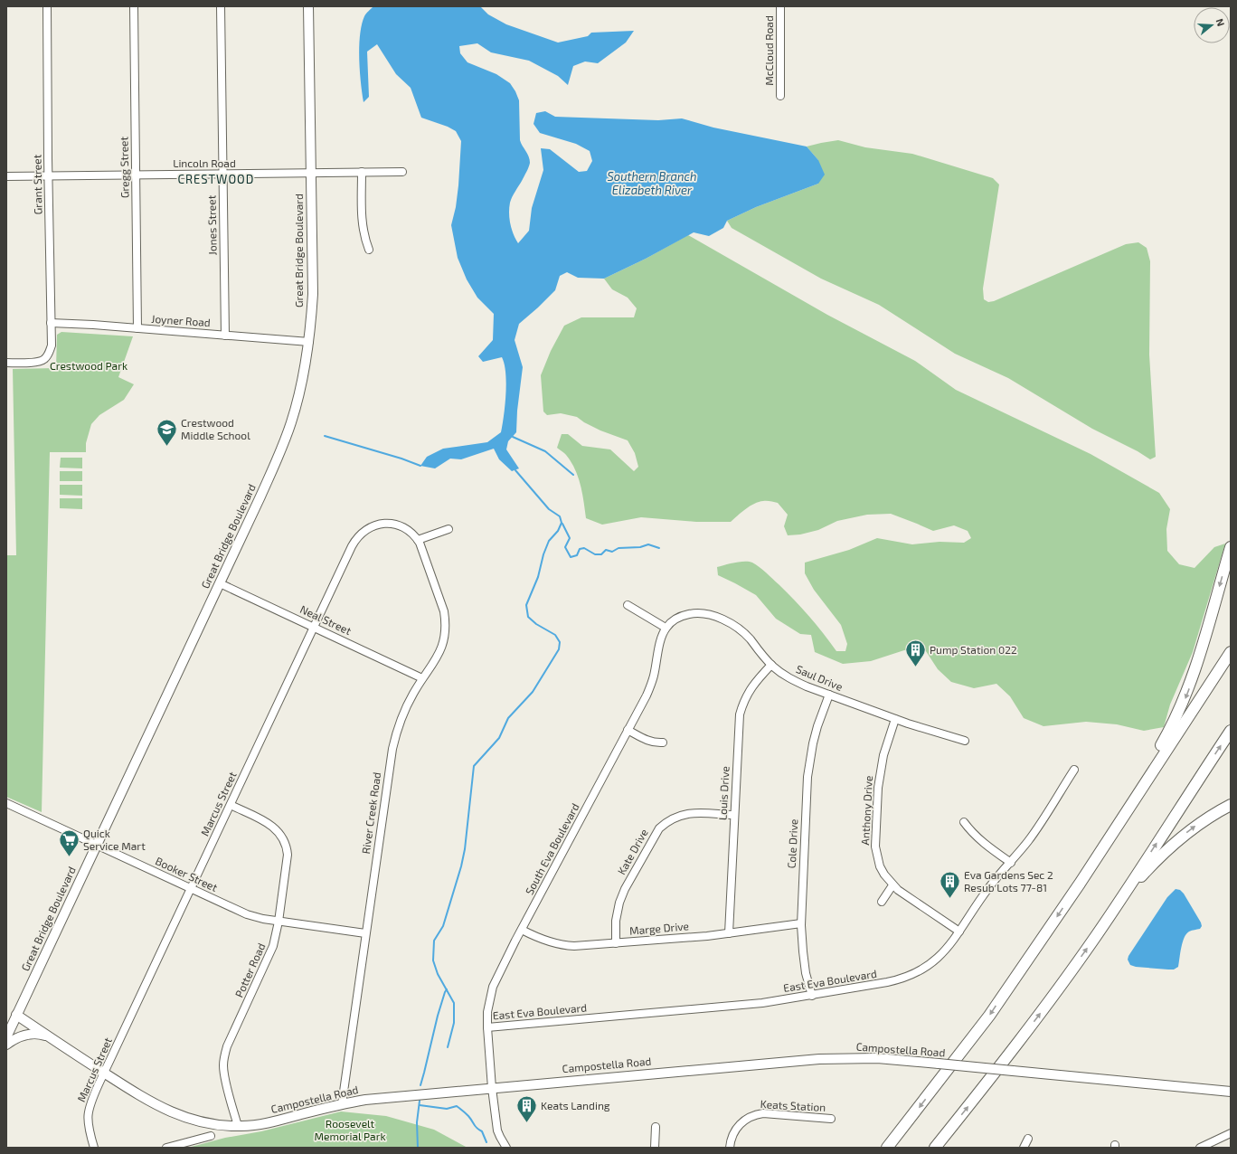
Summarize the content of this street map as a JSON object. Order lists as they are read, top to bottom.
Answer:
{
  "streets": {
    "main road": ["Great Bridge Boulevard", "Campostella Road"],
    "street": [
      "McCloud Road",
      "Lincoln Road",
      "Gregg Street",
      "Grant Street",
      "Jones Street",
      "Joyner Road",
      "Neal Street",
      "Saul Drive",
      "Louis Drive",
      "Marcus Street",
      "Anthony Drive",
      "River Creek Road",
      "Cole Drive",
      "South Eva Boulevard",
      "Kate Drive",
      "Booker Street",
      "Marge Drive",
      "Potter Road",
      "East Eva Boulevard",
      "Keats Station"
    ]
  },
  "crossings": [
    ["Lincoln Road", "Gregg Street"],
    ["Lincoln Road", "Grant Street"],
    ["Lincoln Road", "Jones Street"],
    ["Lincoln Road", "Great Bridge Boulevard"],
    ["Gregg Street", "Joyner Road"],
    ["Grant Street", "Joyner Road"],
    ["Jones Street", "Joyner Road"],
    ["Great Bridge Boulevard", "Joyner Road"],
    ["Great Bridge Boulevard", "Neal Street"],
    ["Great Bridge Boulevard", "Booker Street"],
    ["Great Bridge Boulevard", "Campostella Road"],
    ["Neal Street", "Marcus Street"],
    ["Neal Street", "River Creek Road"],
    ["Saul Drive", "Louis Drive"],
    ["Saul Drive", "Anthony Drive"],
    ["Saul Drive", "Cole Drive"],
    ["Saul Drive", "South Eva Boulevard"],
    ["Louis Drive", "Kate Drive"],
    ["Louis Drive", "Marge Drive"],
    ["Marcus Street", "River Creek Road"],
    ["Marcus Street", "Booker Street"],
    ["Marcus Street", "Potter Road"],
    ["Marcus Street", "Campostella Road"],
    ["Anthony Drive", "East Eva Boulevard"],
    ["River Creek Road", "Booker Street"],
    ["River Creek Road", "Campostella Road"],
    ["Cole Drive", "Marge Drive"],
    ["Cole Drive", "East Eva Boulevard"],
    ["South Eva Boulevard", "Marge Drive"],
    ["South Eva Boulevard", "East Eva Boulevard"],
    ["South Eva Boulevard", "Campostella Road"],
    ["Kate Drive", "Marge Drive"],
    ["Booker Street", "Potter Road"],
    ["Potter Road", "Campostella Road"]
  ],
  "districts": ["CRESTWOOD"],
  "water": ["Southern Branch Elizabeth River"],
  "parks": ["Crestwood Park", "Roosevelt Memorial Park"],
  "places": {
    "school or university": ["Crestwood Middle School"],
    "building": ["Pump Station 022", "Eva Gardens Sec 2 Resub Lots 77-81", "Keats Landing"],
    "supermarket": ["Quick Service Mart"]
  },
  "north": "right"
}
